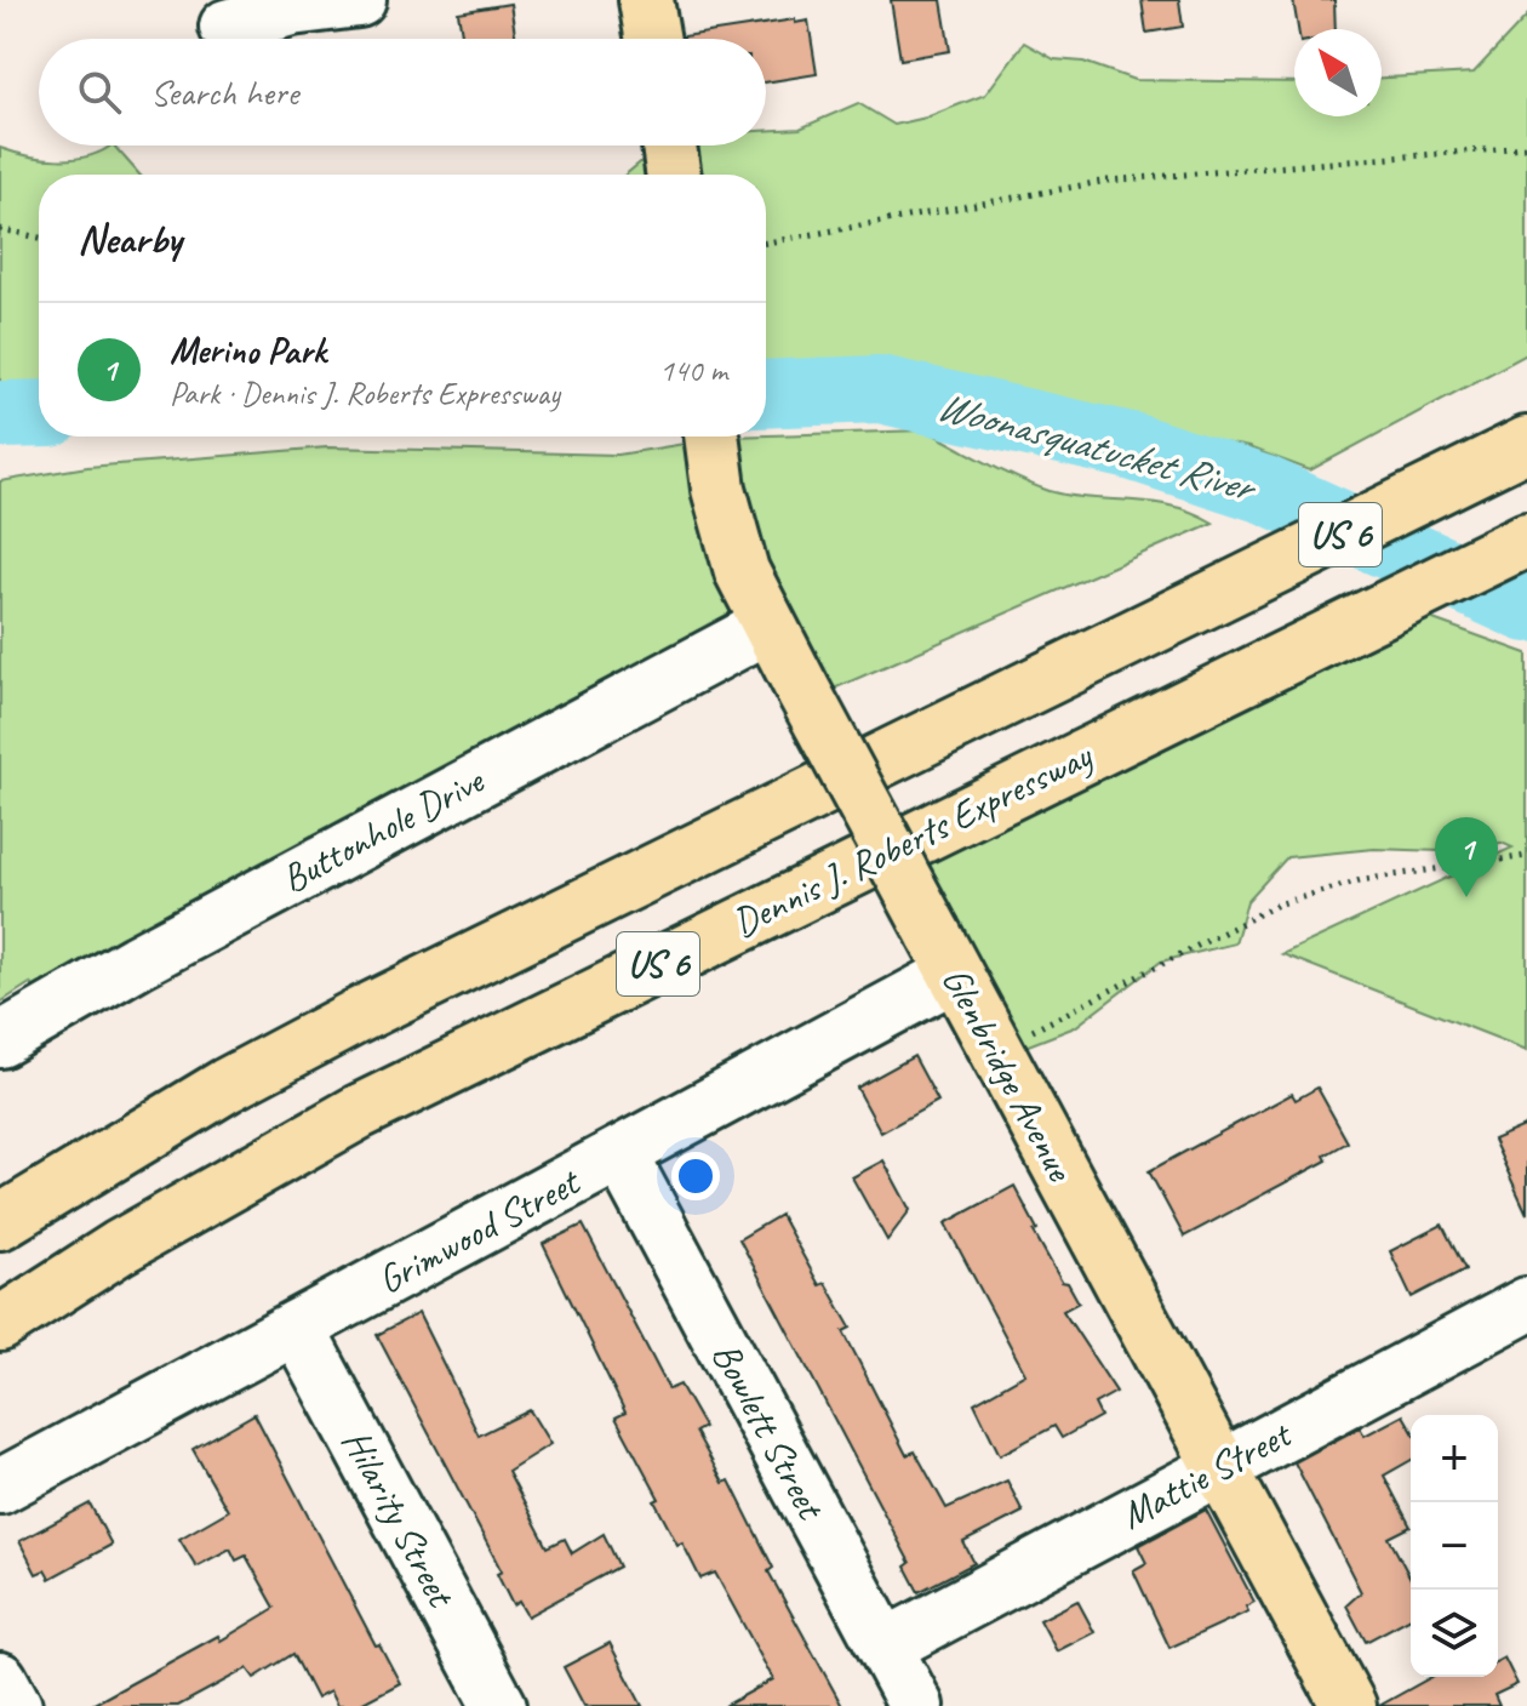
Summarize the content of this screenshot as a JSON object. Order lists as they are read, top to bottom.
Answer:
{
  "streets": {
    "main road": ["US 6", "Dennis J. Roberts Expressway", "Glenbridge Avenue"],
    "street": [
      "Buttonhole Drive",
      "Grimwood Street",
      "Bowlett Street",
      "Mattie Street",
      "Hilarity Street"
    ]
  },
  "crossings": [
    ["Buttonhole Drive", "Glenbridge Avenue"],
    ["Glenbridge Avenue", "Grimwood Street"],
    ["Glenbridge Avenue", "Mattie Street"],
    ["Grimwood Street", "Bowlett Street"],
    ["Grimwood Street", "Hilarity Street"],
    ["Bowlett Street", "Mattie Street"]
  ],
  "water": ["Woonasquatucket River"],
  "north": "top left",
  "page": {
    "search": "Search here",
    "heading": "Nearby",
    "list": [
      {
        "mark": "1",
        "name": "Merino Park",
        "note": "Park · Dennis J. Roberts Expressway",
        "value": "140 m"
      }
    ],
    "pins": "1",
    "map_buttons": ["+", "−"]
  }
}
